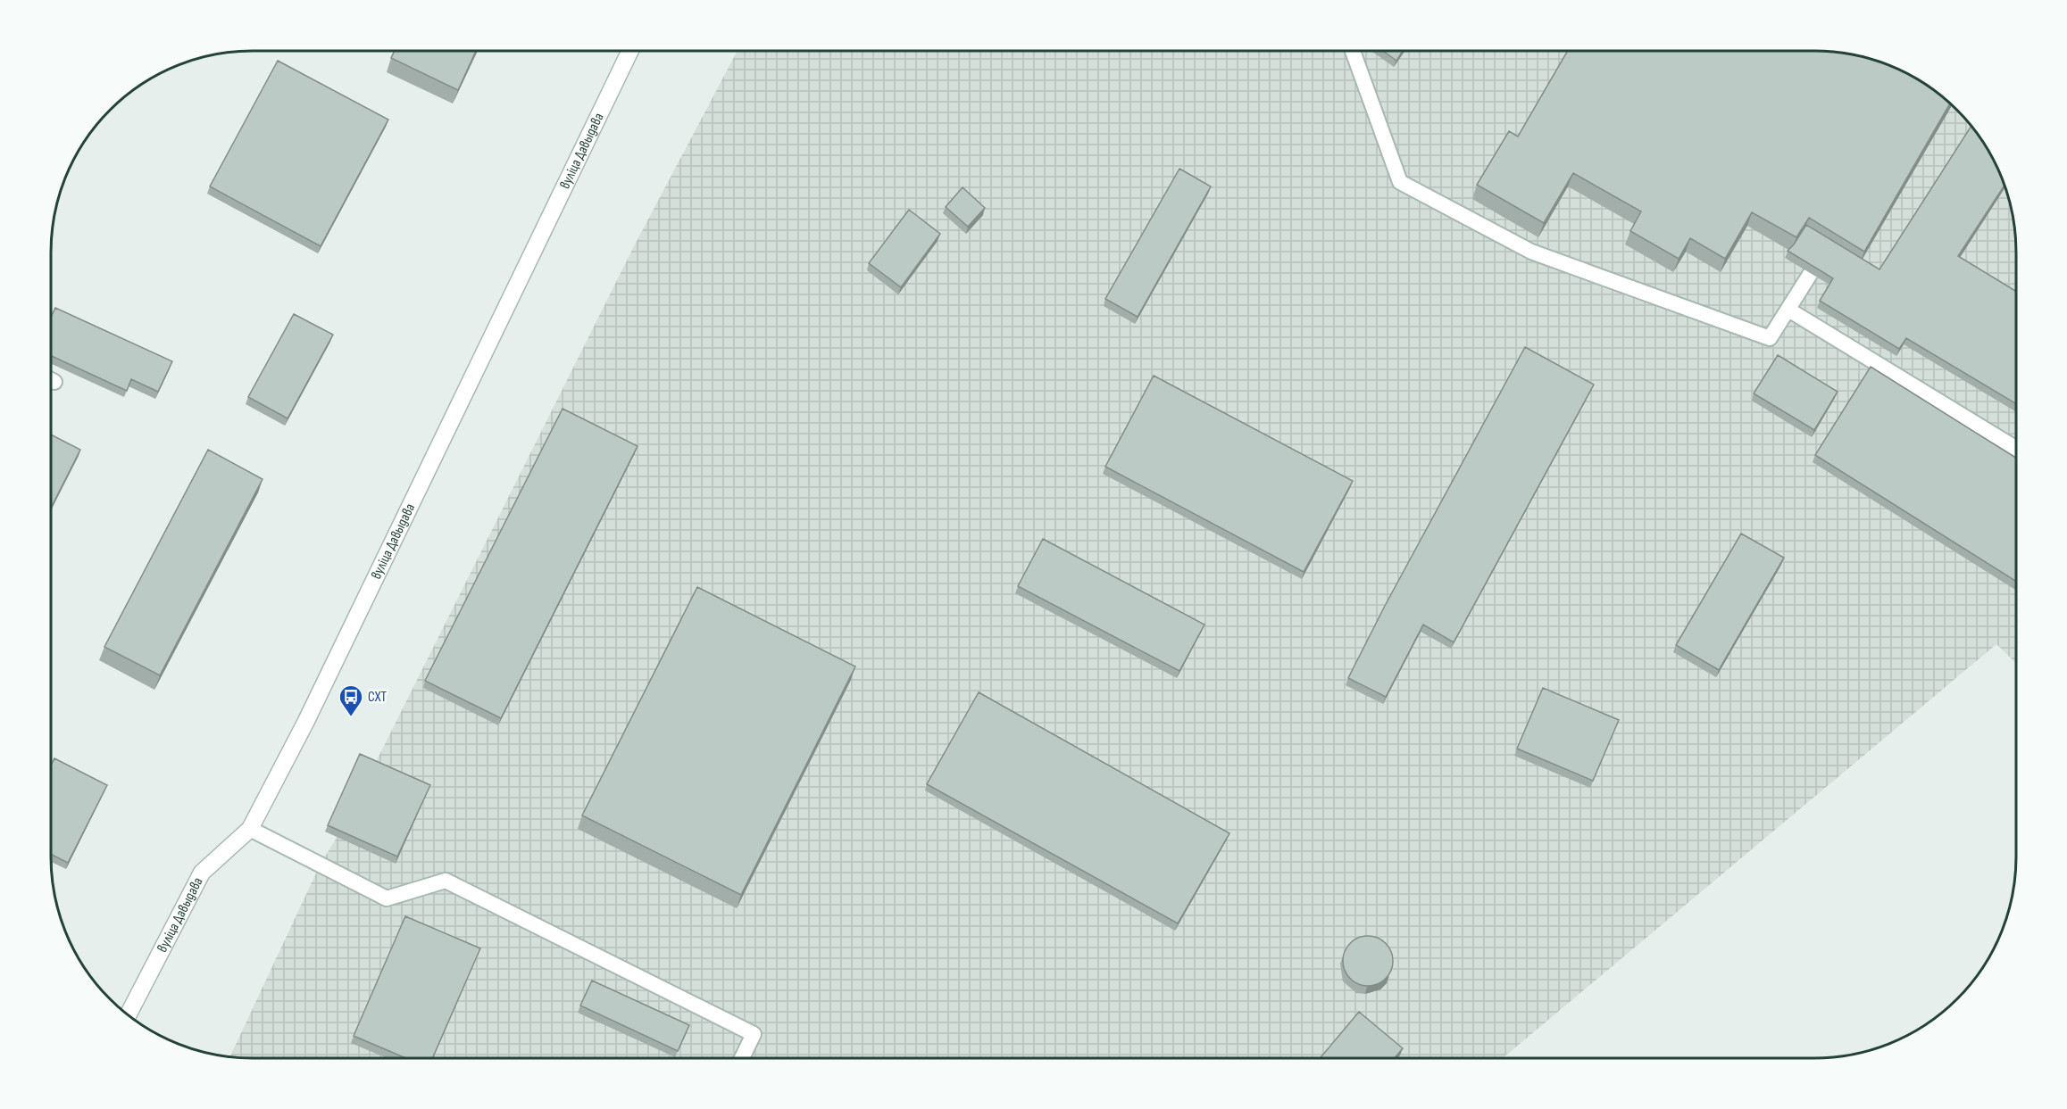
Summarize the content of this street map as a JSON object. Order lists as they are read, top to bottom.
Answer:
{
  "streets": {
    "street": ["вуліца Давыдава"]
  },
  "places": {
    "bus stop": ["СХТ"]
  }
}
